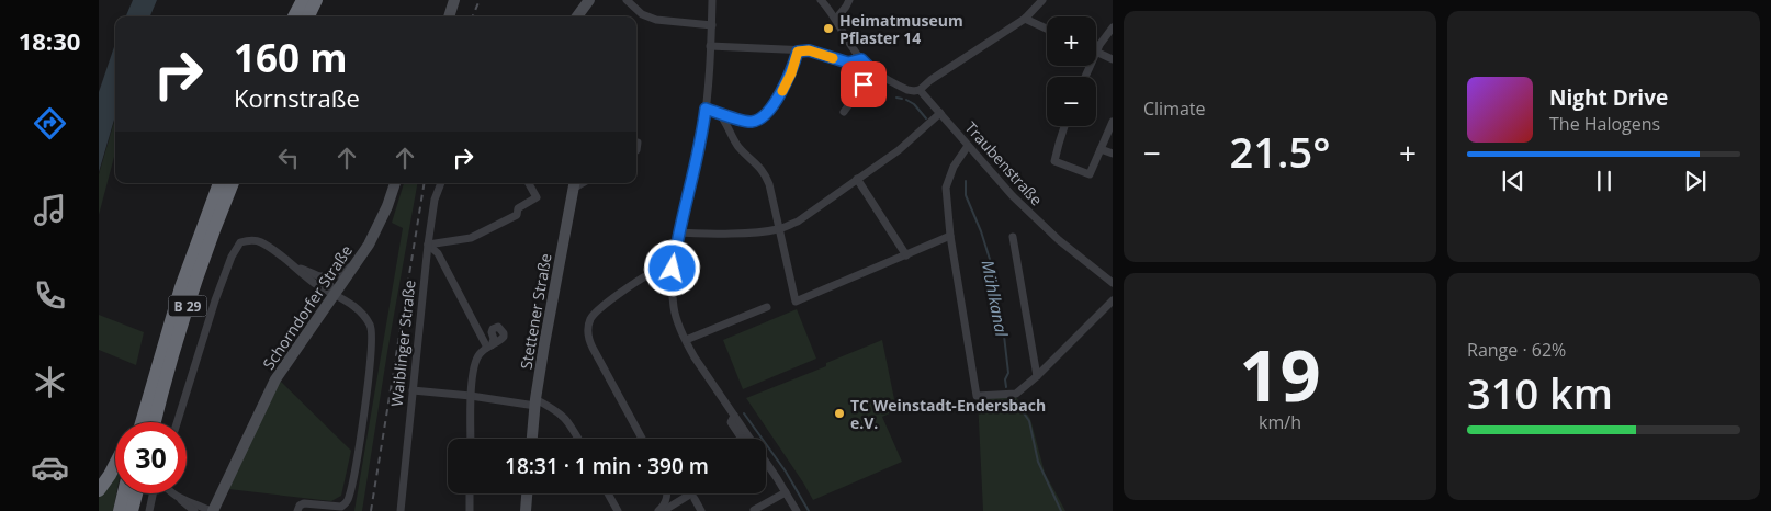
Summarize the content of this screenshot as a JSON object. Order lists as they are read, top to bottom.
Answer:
{
  "streets": {
    "highway": ["B 29"],
    "street": [
      "Traubenstraße",
      "Schorndorfer Straße",
      "Stettener Straße",
      "Waiblinger Straße"
    ]
  },
  "water": ["Mühlkanal"],
  "places": ["Heimatmuseum Pflaster 14", "TC Weinstadt-Endersbach e.V."],
  "page": {
    "tabs": "18:30",
    "tile": [
      "Climate",
      ["19", "km/h"],
      ["Range · 62%", "310 km"]
    ],
    "map_buttons": ["+", "−"],
    "turn": ["160 m", "Kornstraße"],
    "song": ["Night Drive", "The Halogens"],
    "heat": ["−", "21.5°", "+"],
    "limit": "30",
    "trip": "18:31 · 1 min · 390 m"
  }
}
